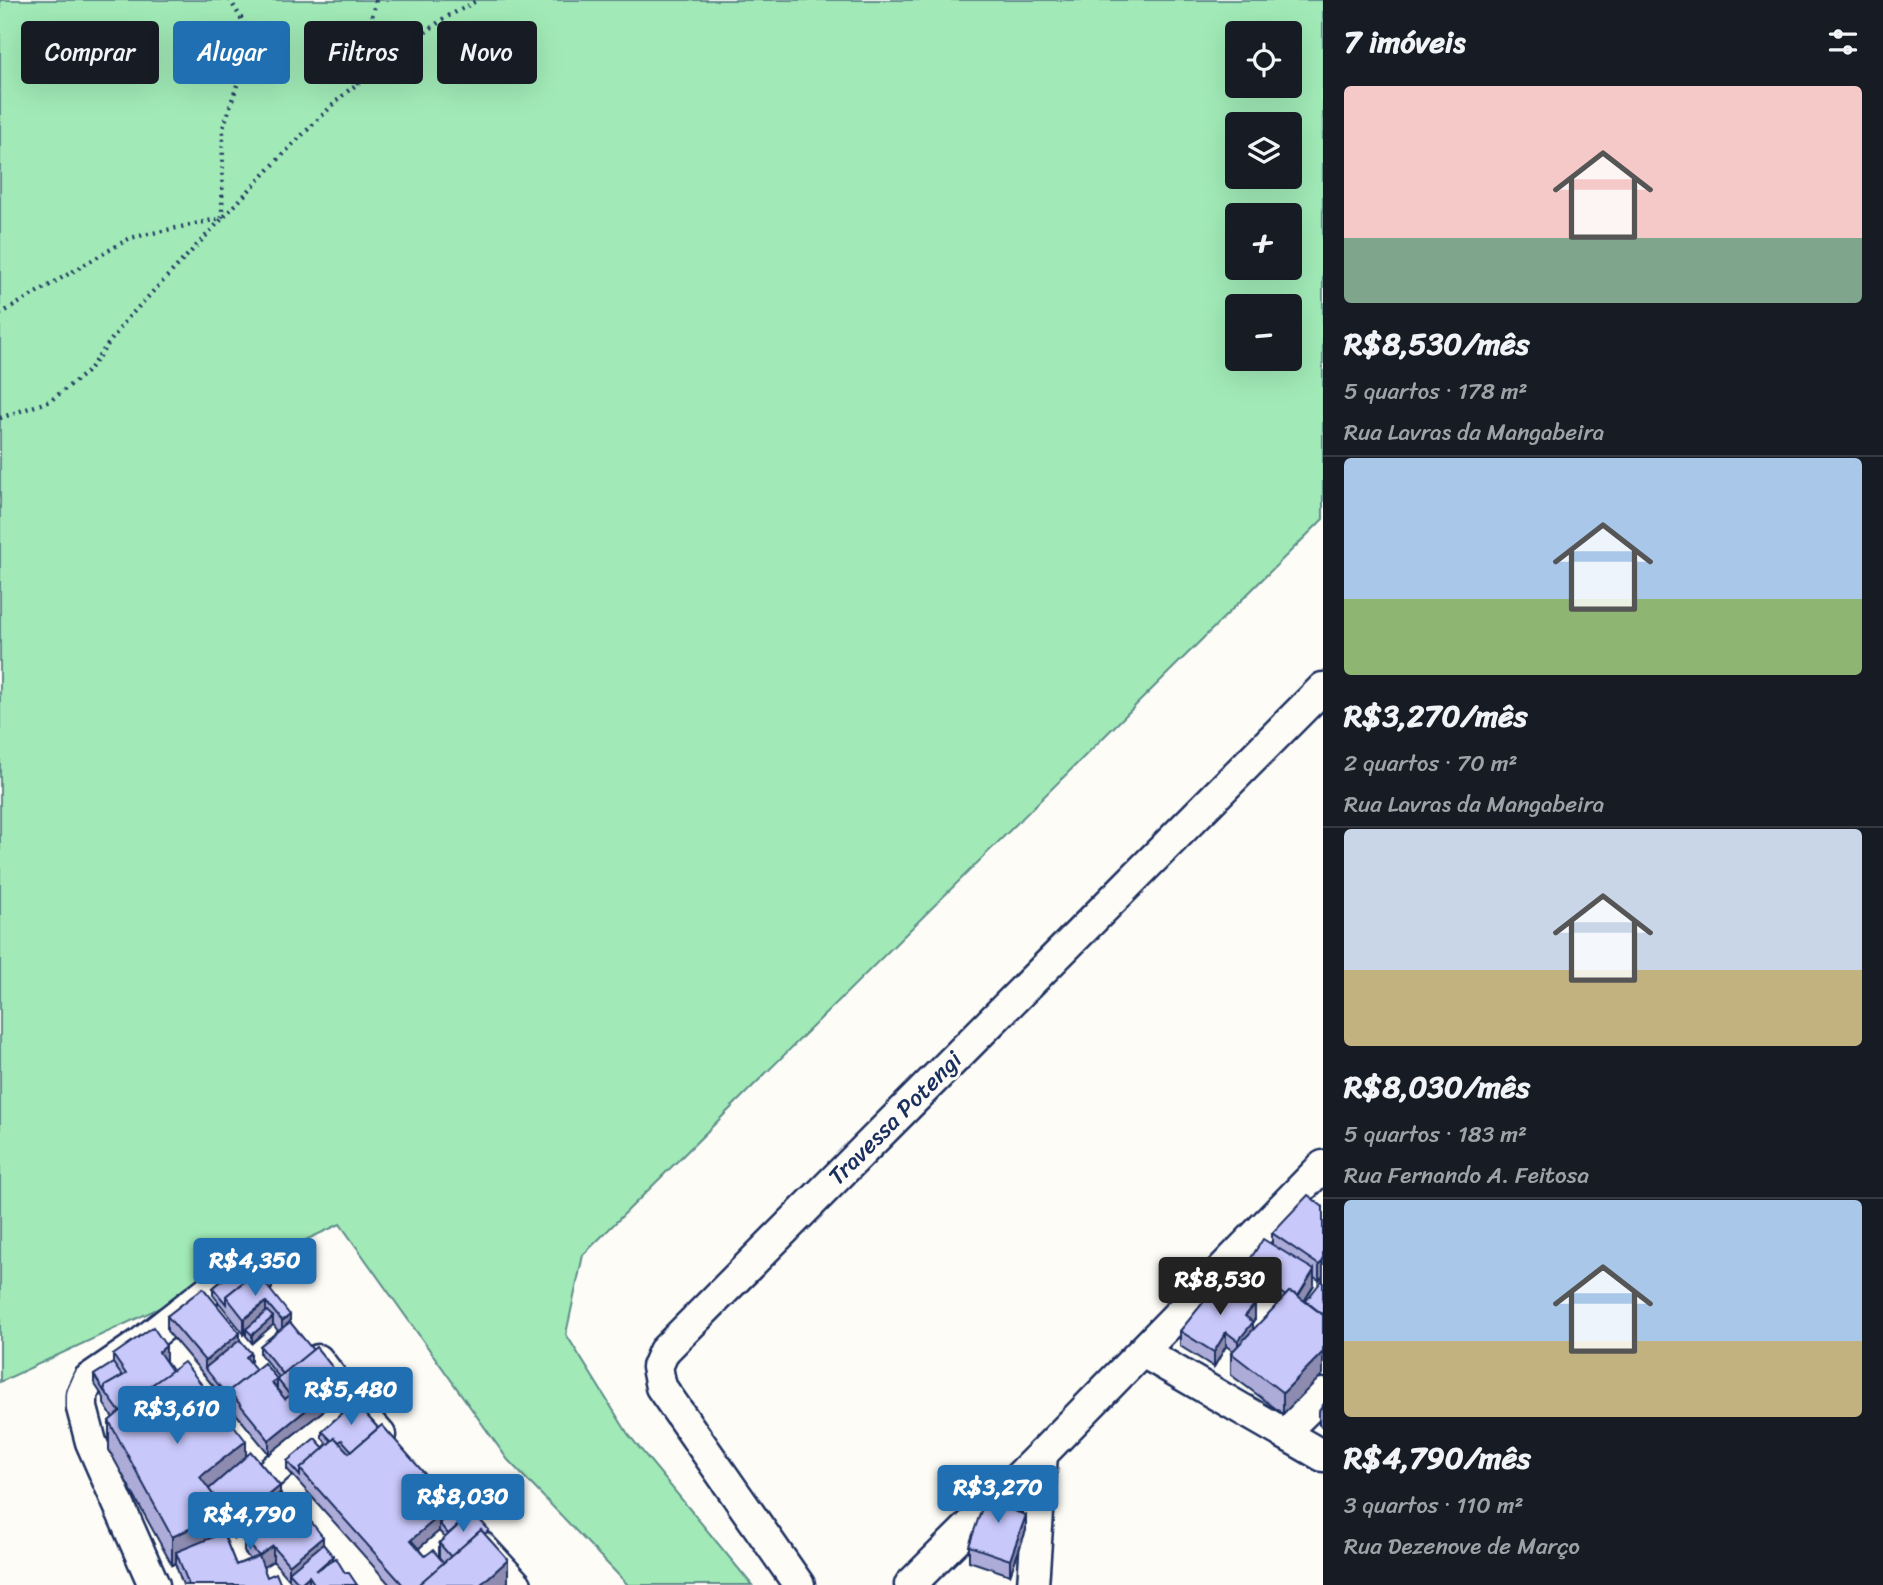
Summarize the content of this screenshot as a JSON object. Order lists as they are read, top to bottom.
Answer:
{
  "streets": {
    "street": ["Travessa Potengi"]
  },
  "page": {
    "heading": "7 imóveis",
    "map_buttons": ["+", "−"],
    "chip": [
      "Comprar",
      "Alugar",
      "Filtros",
      "Novo"
    ],
    "list": [
      {
        "name": "R$8,530/mês",
        "note": "5 quartos · 178 m² · Rua Lavras da Mangabeira"
      },
      {
        "name": "R$3,270/mês",
        "note": "2 quartos · 70 m² · Rua Lavras da Mangabeira"
      },
      {
        "name": "R$8,030/mês",
        "note": "5 quartos · 183 m² · Rua Fernando A. Feitosa"
      },
      {
        "name": "R$4,790/mês",
        "note": "3 quartos · 110 m² · Rua Dezenove de Março"
      }
    ],
    "price": [
      "R$4,350",
      "R$8,530",
      "R$5,480",
      "R$3,610",
      "R$3,270",
      "R$8,030",
      "R$4,790"
    ]
  }
}
